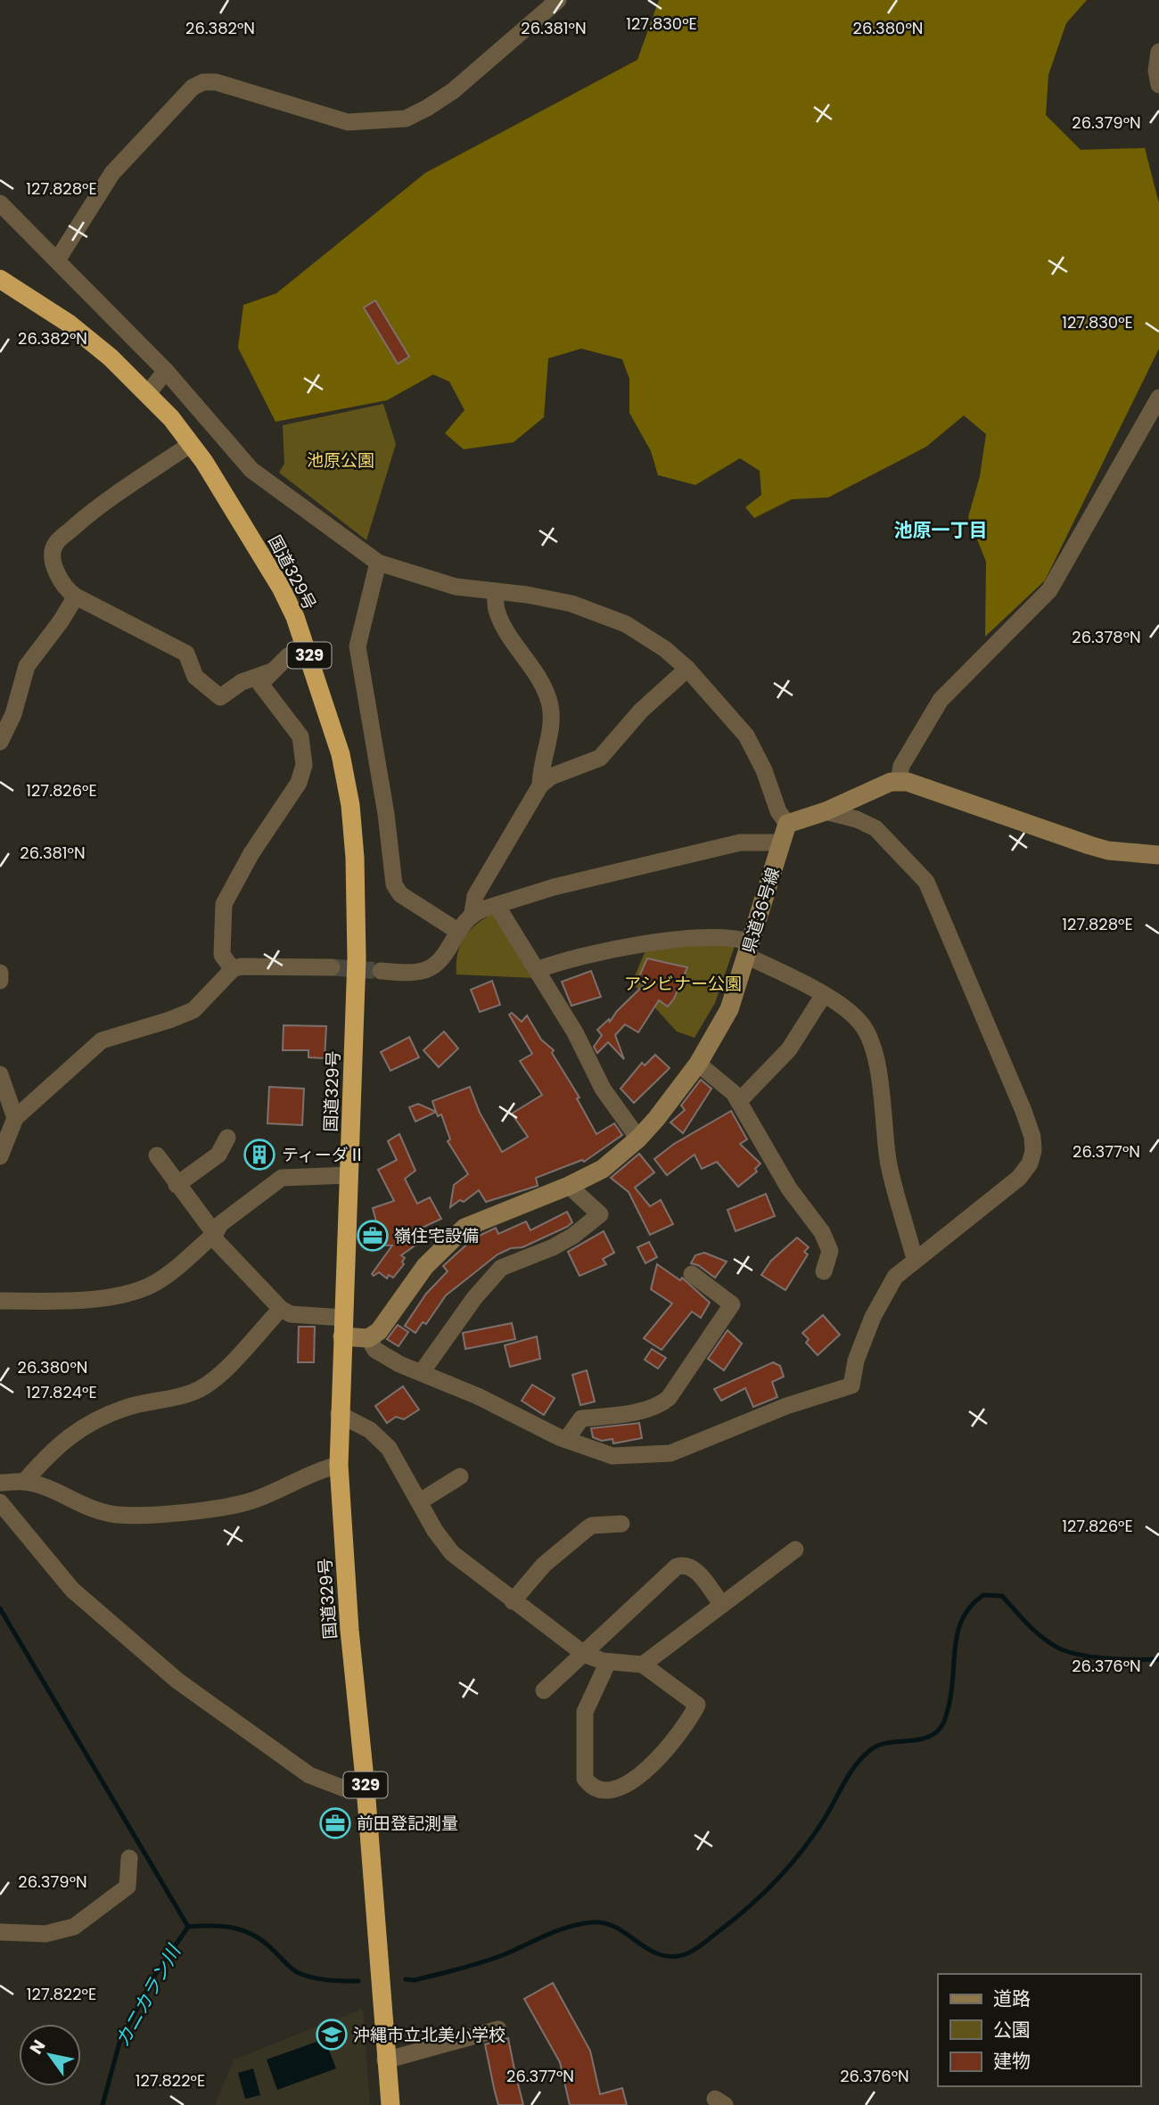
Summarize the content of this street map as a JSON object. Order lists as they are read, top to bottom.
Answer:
{
  "streets": {
    "highway": ["国道329号", "329"],
    "main road": ["県道36号線"]
  },
  "districts": ["池原一丁目"],
  "water": ["カニカラン川"],
  "parks": ["池原公園", "アシビナー公園"],
  "places": {
    "building": ["ティーダⅡ"],
    "office": ["嶺住宅設備", "前田登記測量"],
    "school or university": ["沖縄市立北美小学校"]
  },
  "legend": ["道路", "公園", "建物"],
  "north": "top left",
  "coordinates": [
    "127.830°E",
    "26.382°N",
    "26.381°N",
    "26.380°N",
    "26.379°N",
    "127.828°E",
    "26.378°N",
    "127.826°E",
    "26.377°N",
    "127.824°E",
    "26.376°N",
    "127.822°E"
  ]
}
